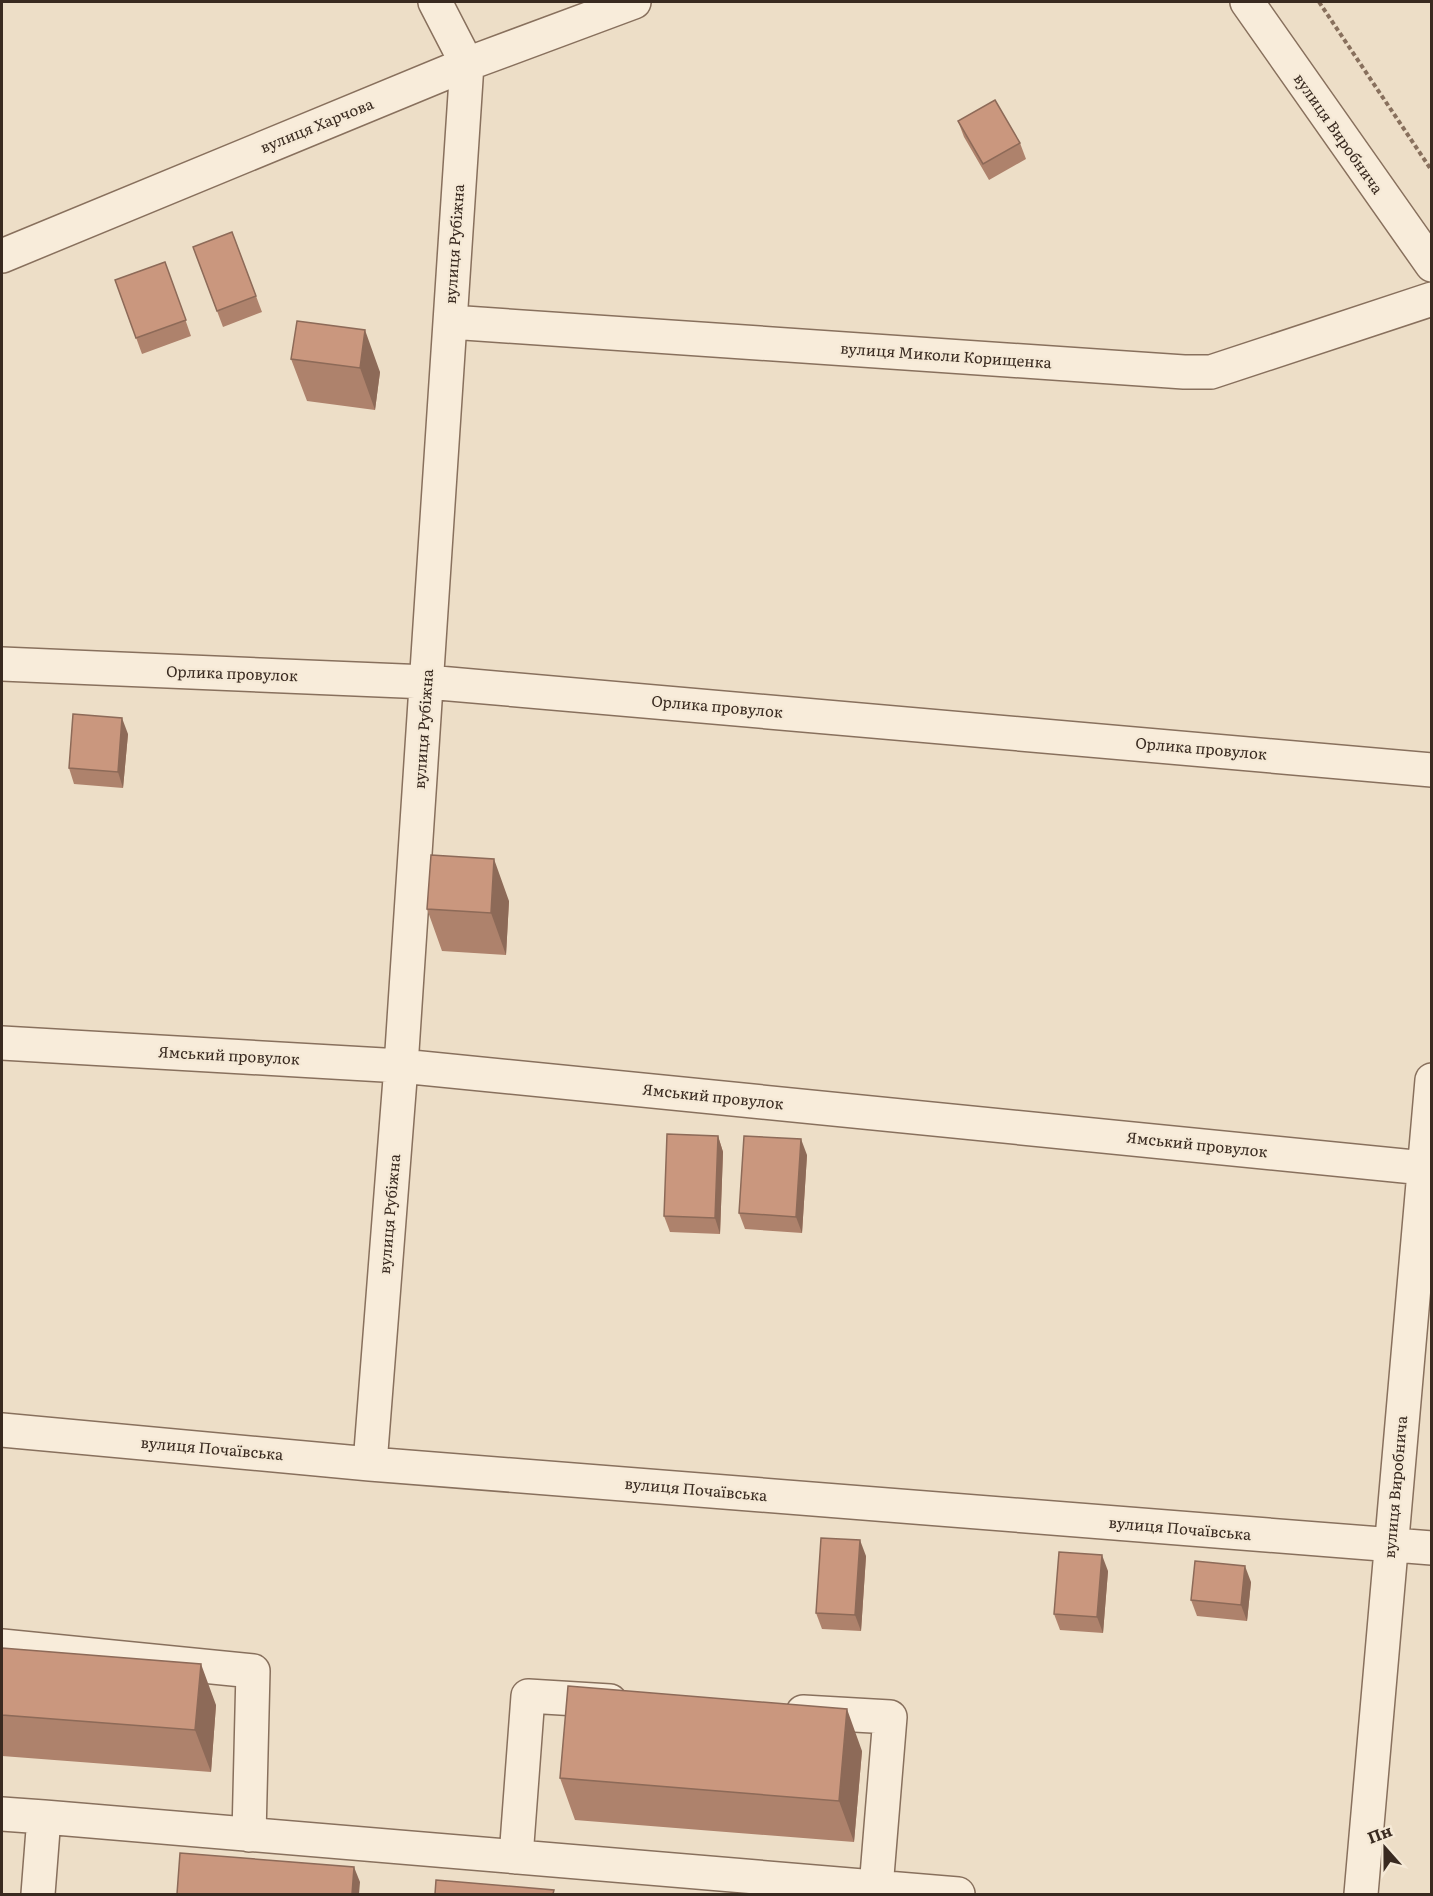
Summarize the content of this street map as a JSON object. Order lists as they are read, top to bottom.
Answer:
{
  "streets": {
    "street": [
      "вулиця Харчова",
      "вулиця Виробнича",
      "вулиця Рубіжна",
      "вулиця Миколи Корищенка",
      "Орлика провулок",
      "Ямський провулок",
      "вулиця Почаївська"
    ]
  },
  "crossings": [
    ["вулиця Харчова", "вулиця Рубіжна"],
    ["вулиця Виробнича", "Ямський провулок"],
    ["вулиця Виробнича", "вулиця Почаївська"],
    ["вулиця Рубіжна", "вулиця Миколи Корищенка"],
    ["вулиця Рубіжна", "Орлика провулок"],
    ["вулиця Рубіжна", "Ямський провулок"],
    ["вулиця Рубіжна", "вулиця Почаївська"]
  ],
  "north": "top"
}
